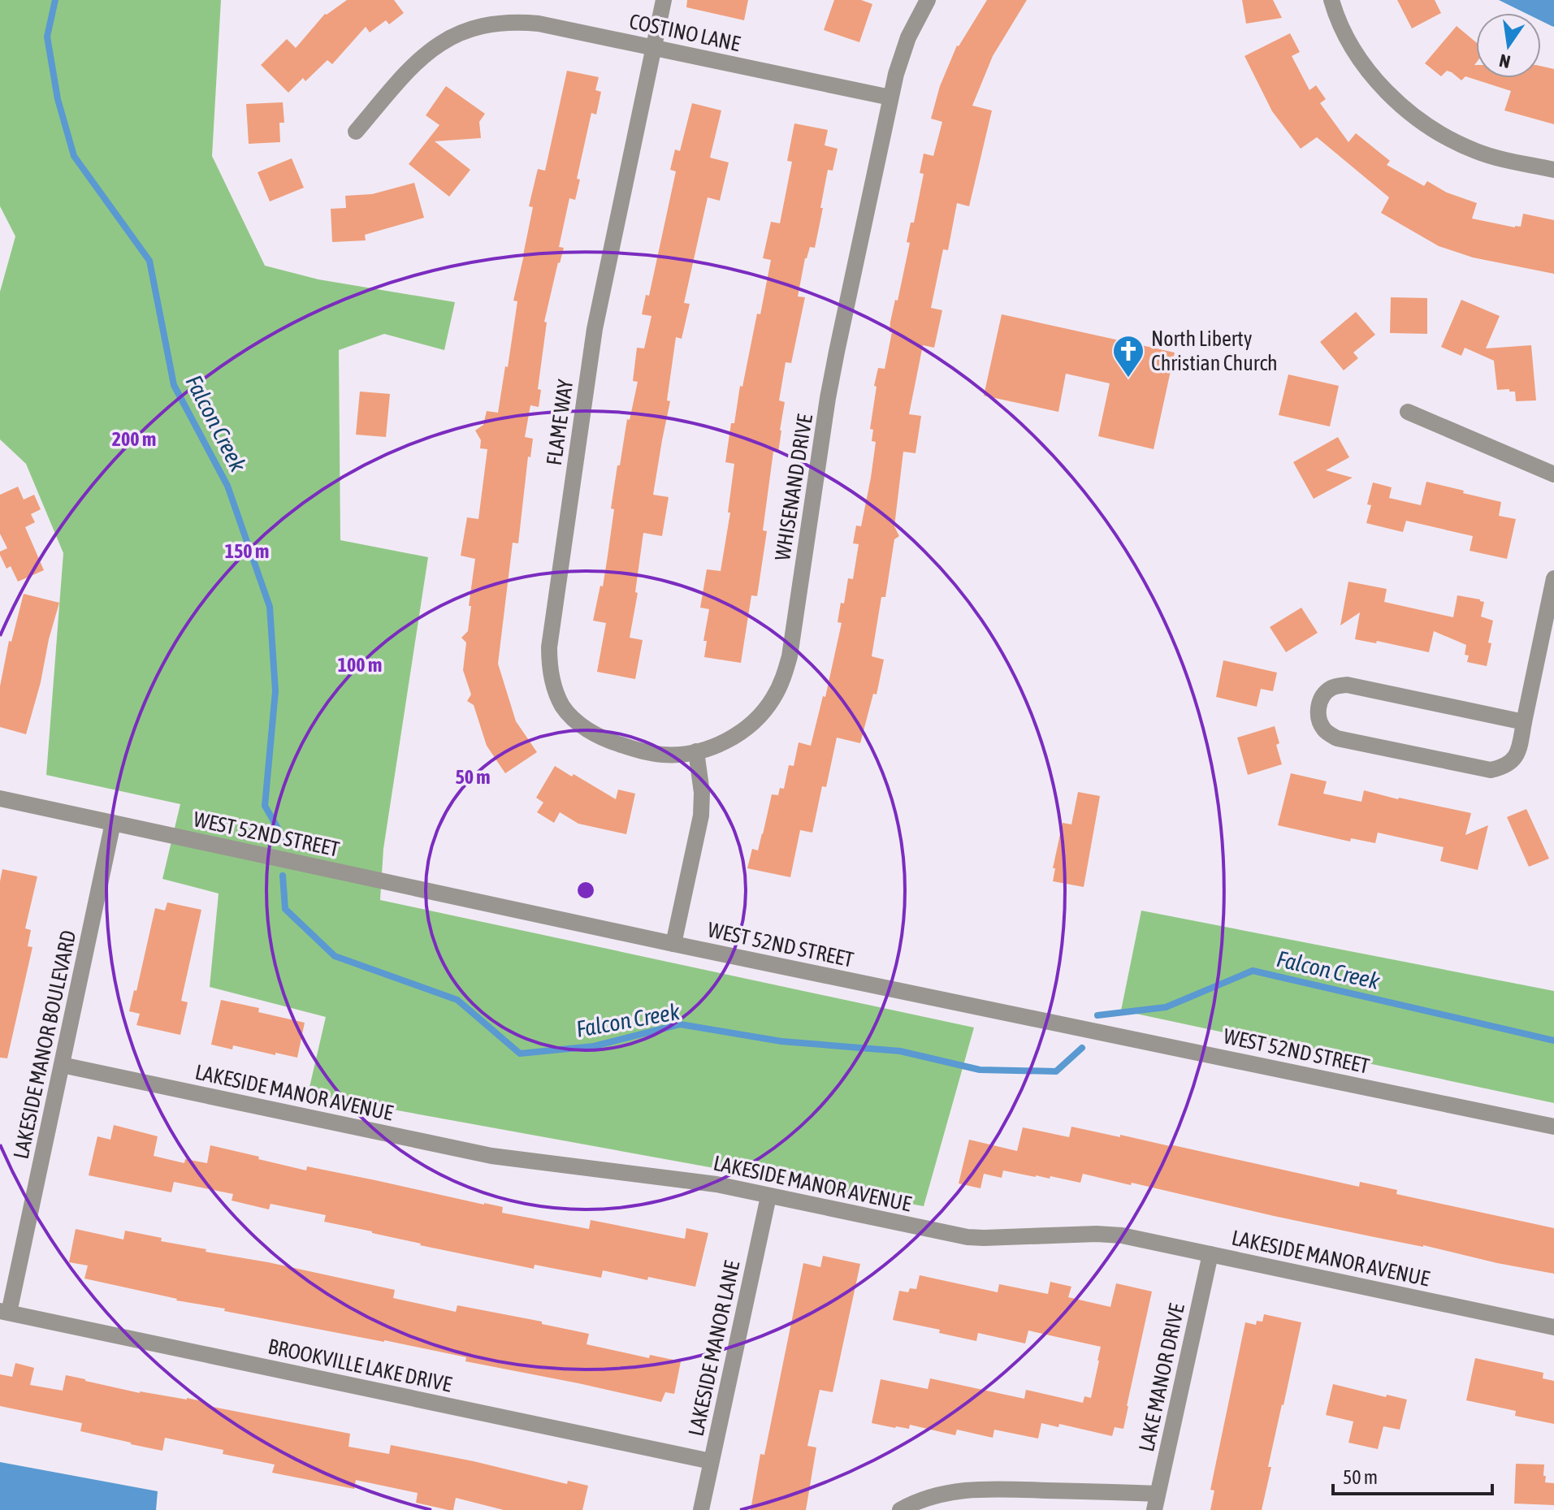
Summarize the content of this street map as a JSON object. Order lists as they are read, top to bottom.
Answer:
{
  "streets": {
    "street": [
      "COSTINO LANE",
      "FLAME WAY",
      "WHISENAND DRIVE",
      "WEST 52ND STREET",
      "LAKESIDE MANOR BOULEVARD",
      "LAKESIDE MANOR AVENUE",
      "LAKESIDE MANOR LANE",
      "BROOKVILLE LAKE DRIVE",
      "LAKE MANOR DRIVE"
    ]
  },
  "crossings": [
    ["COSTINO LANE", "FLAME WAY"],
    ["COSTINO LANE", "WHISENAND DRIVE"],
    ["FLAME WAY", "WHISENAND DRIVE"],
    ["WEST 52ND STREET", "LAKESIDE MANOR BOULEVARD"],
    ["LAKESIDE MANOR BOULEVARD", "LAKESIDE MANOR AVENUE"],
    ["LAKESIDE MANOR BOULEVARD", "BROOKVILLE LAKE DRIVE"],
    ["LAKESIDE MANOR AVENUE", "LAKESIDE MANOR LANE"],
    ["LAKESIDE MANOR AVENUE", "LAKE MANOR DRIVE"],
    ["LAKESIDE MANOR LANE", "BROOKVILLE LAKE DRIVE"]
  ],
  "water": ["Falcon Creek"],
  "places": {
    "church": ["North Liberty Christian Church"]
  },
  "scale_bar": "50 m",
  "north": "bottom",
  "rings": [
    "200 m",
    "150 m",
    "100 m",
    "50 m"
  ]
}
